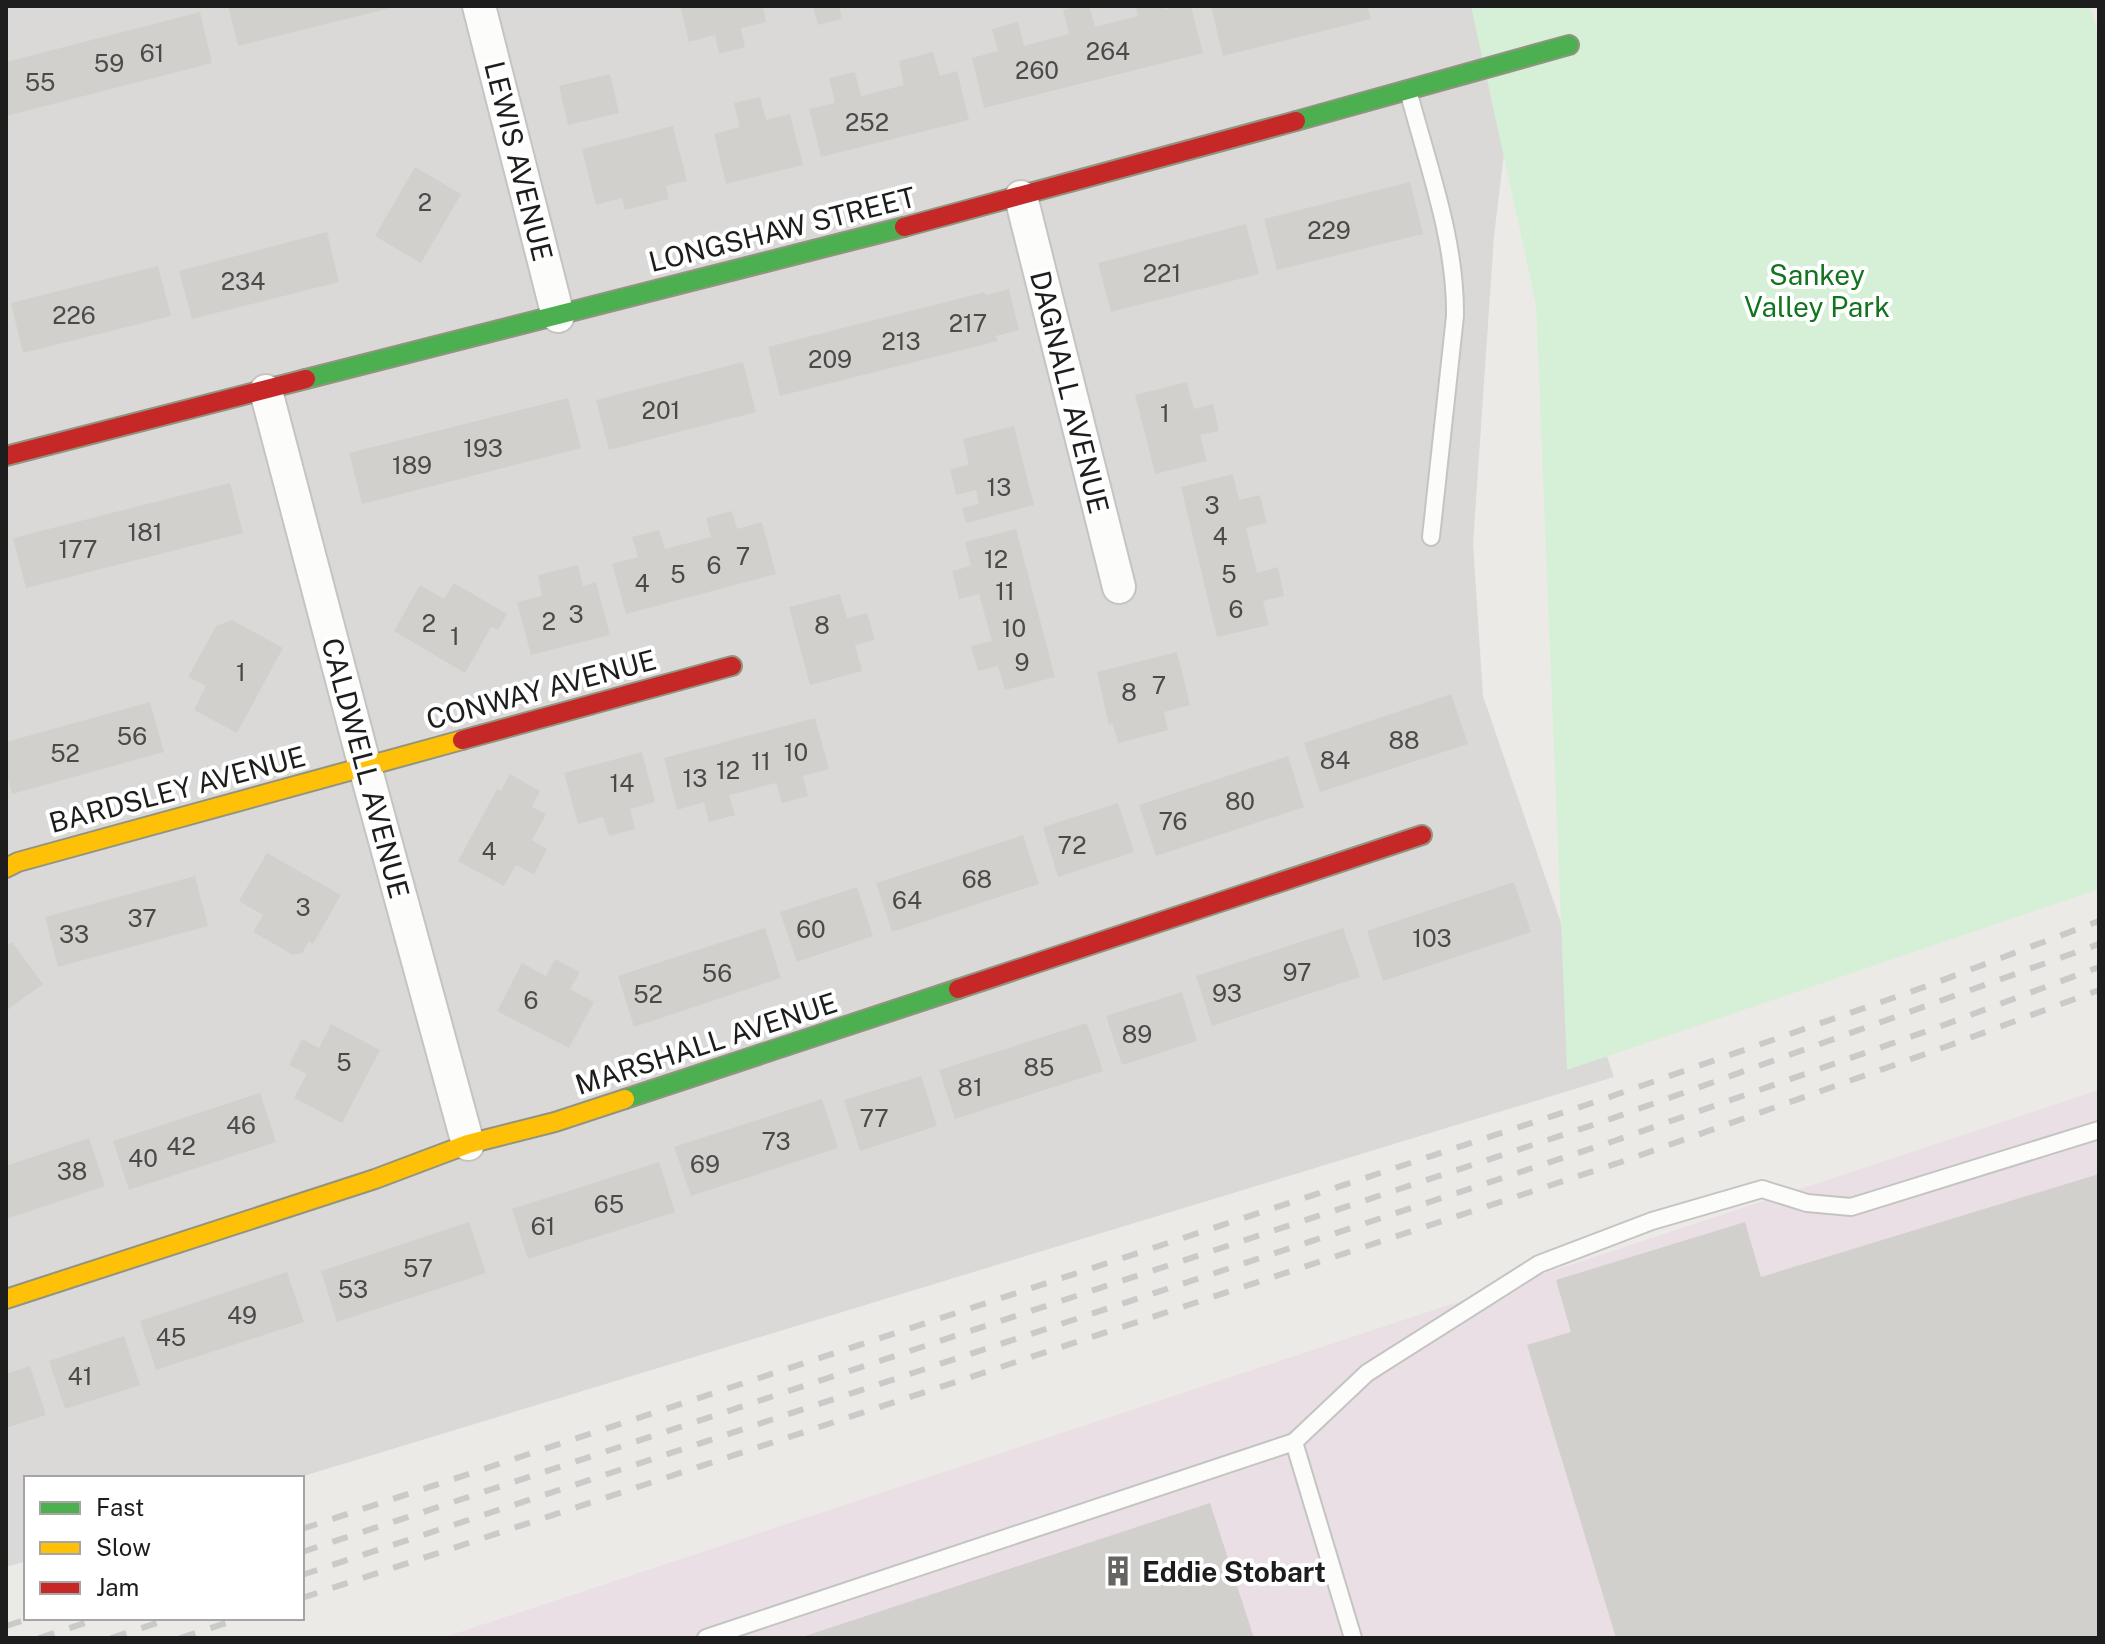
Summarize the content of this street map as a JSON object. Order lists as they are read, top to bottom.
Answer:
{
  "streets": {
    "street": [
      "LEWIS AVENUE",
      "LONGSHAW STREET",
      "DAGNALL AVENUE",
      "CONWAY AVENUE",
      "CALDWELL AVENUE",
      "BARDSLEY AVENUE",
      "MARSHALL AVENUE"
    ]
  },
  "crossings": [
    ["LEWIS AVENUE", "LONGSHAW STREET"],
    ["LONGSHAW STREET", "DAGNALL AVENUE"],
    ["LONGSHAW STREET", "CALDWELL AVENUE"],
    ["CONWAY AVENUE", "CALDWELL AVENUE"],
    ["CONWAY AVENUE", "BARDSLEY AVENUE"],
    ["CALDWELL AVENUE", "BARDSLEY AVENUE"],
    ["CALDWELL AVENUE", "MARSHALL AVENUE"]
  ],
  "parks": ["Sankey Valley Park"],
  "places": {
    "building": ["Eddie Stobart"]
  },
  "house_numbers": [
    "264",
    "61",
    "59",
    "260",
    "55",
    "252",
    "2",
    "229",
    "221",
    "234",
    "226",
    "217",
    "213",
    "209",
    "201",
    "1",
    "193",
    "189",
    "13",
    "3",
    "181",
    "4",
    "177",
    "7",
    "12",
    "6",
    "5",
    "5",
    "4",
    "11",
    "6",
    "3",
    "2",
    "2",
    "8",
    "10",
    "1",
    "9",
    "1",
    "7",
    "8",
    "56",
    "88",
    "10",
    "52",
    "84",
    "11",
    "12",
    "13",
    "14",
    "80",
    "76",
    "72",
    "4",
    "68",
    "64",
    "3",
    "37",
    "60",
    "33",
    "103",
    "97",
    "56",
    "93",
    "52",
    "6",
    "89",
    "5",
    "85",
    "81",
    "77",
    "46",
    "73",
    "42",
    "40",
    "69",
    "38",
    "65",
    "61",
    "57",
    "53",
    "49",
    "45",
    "41"
  ],
  "legend": ["Fast", "Slow", "Jam"]
}
